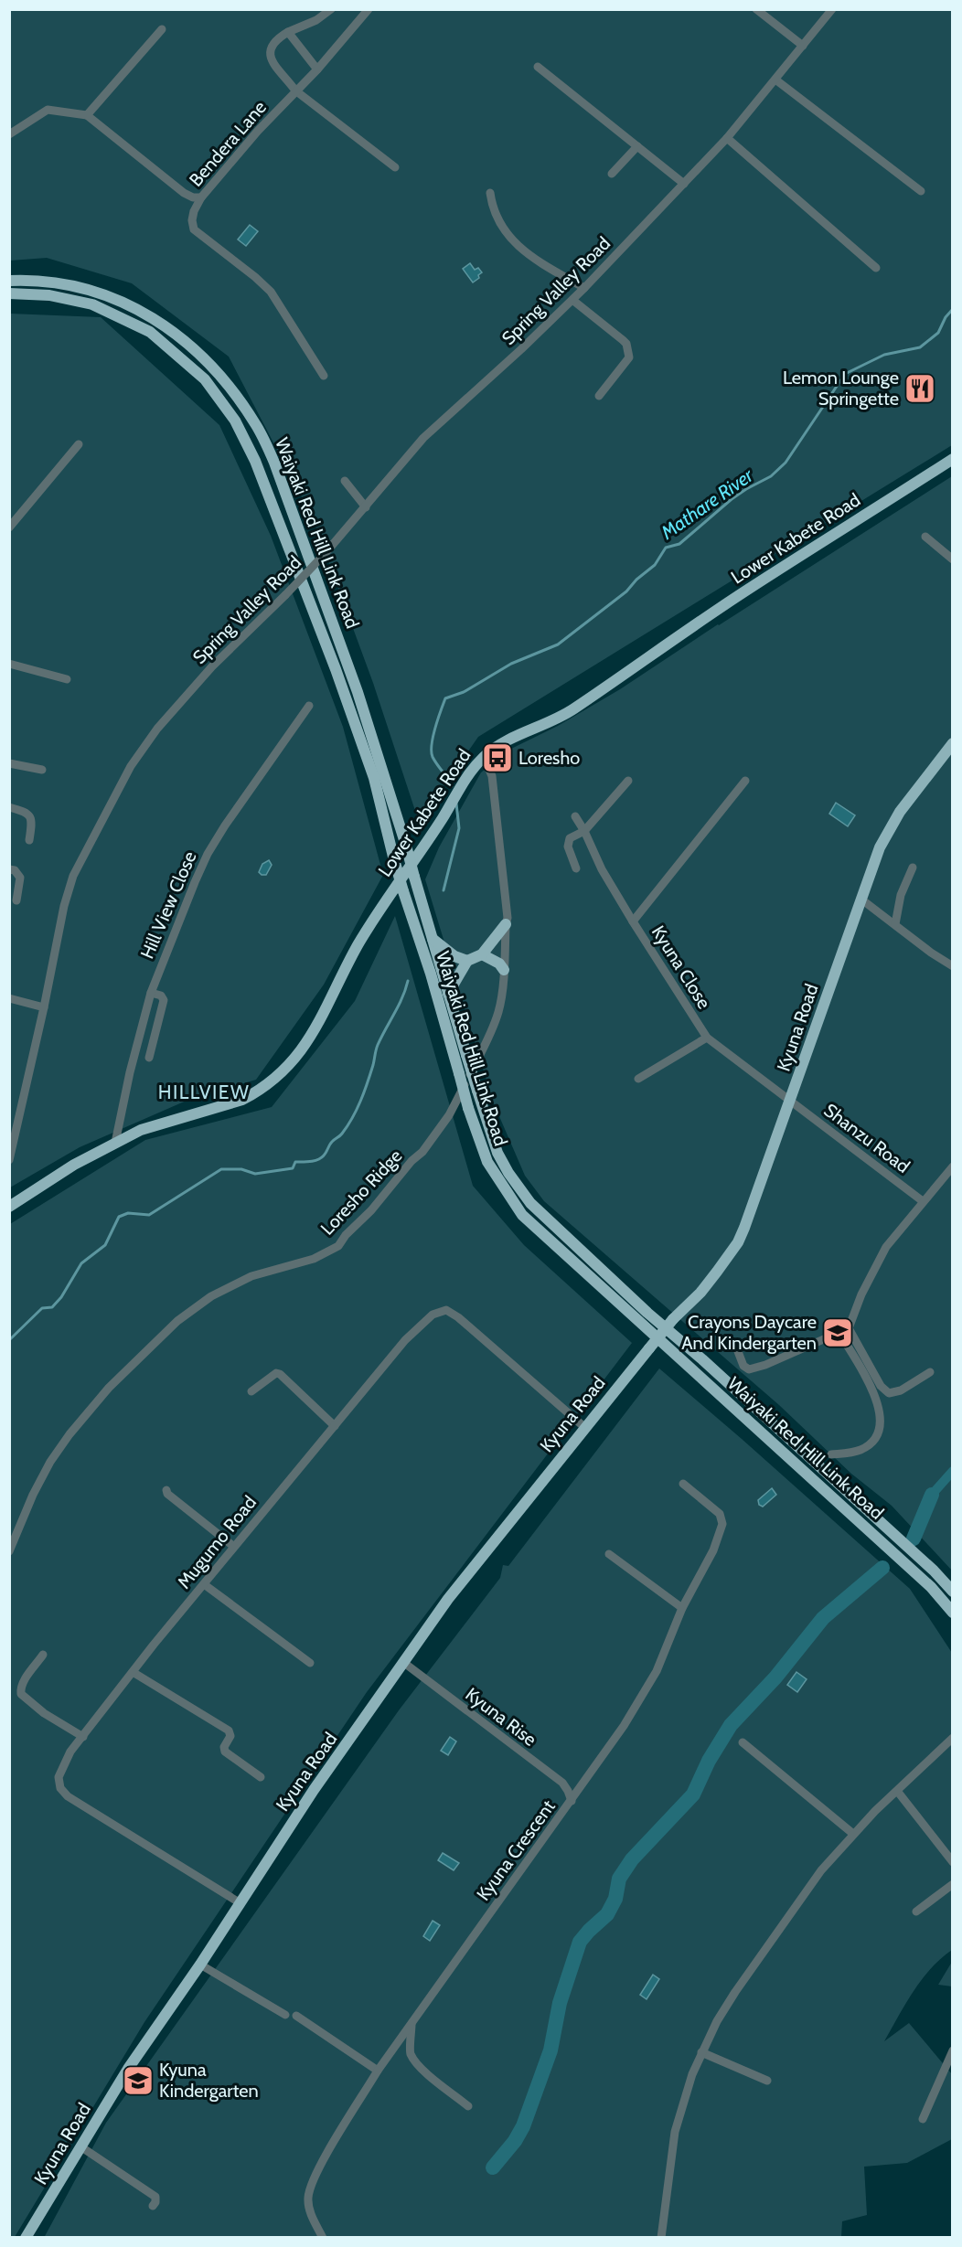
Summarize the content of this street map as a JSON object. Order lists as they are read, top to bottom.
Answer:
{
  "streets": {
    "main road": ["Waiyaki Red Hill Link Road", "Lower Kabete Road", "Kyuna Road"],
    "street": [
      "Bendera Lane",
      "Spring Valley Road",
      "Hill View Close",
      "Kyuna Close",
      "Shanzu Road",
      "Loresho Ridge",
      "Mugumo Road",
      "Kyuna Rise",
      "Kyuna Crescent"
    ]
  },
  "crossings": [
    ["Lower Kabete Road", "Hill View Close"],
    ["Lower Kabete Road", "Loresho Ridge"],
    ["Kyuna Close", "Kyuna Road"],
    ["Kyuna Close", "Shanzu Road"],
    ["Kyuna Road", "Shanzu Road"],
    ["Kyuna Road", "Mugumo Road"],
    ["Kyuna Road", "Kyuna Rise"],
    ["Kyuna Rise", "Kyuna Crescent"]
  ],
  "districts": ["HILLVIEW"],
  "water": ["Mathare River"],
  "places": {
    "restaurant": ["Lemon Lounge Springette"],
    "bus stop": ["Loresho"],
    "school or university": ["Crayons Daycare And Kindergarten", "Kyuna Kindergarten"]
  }
}
